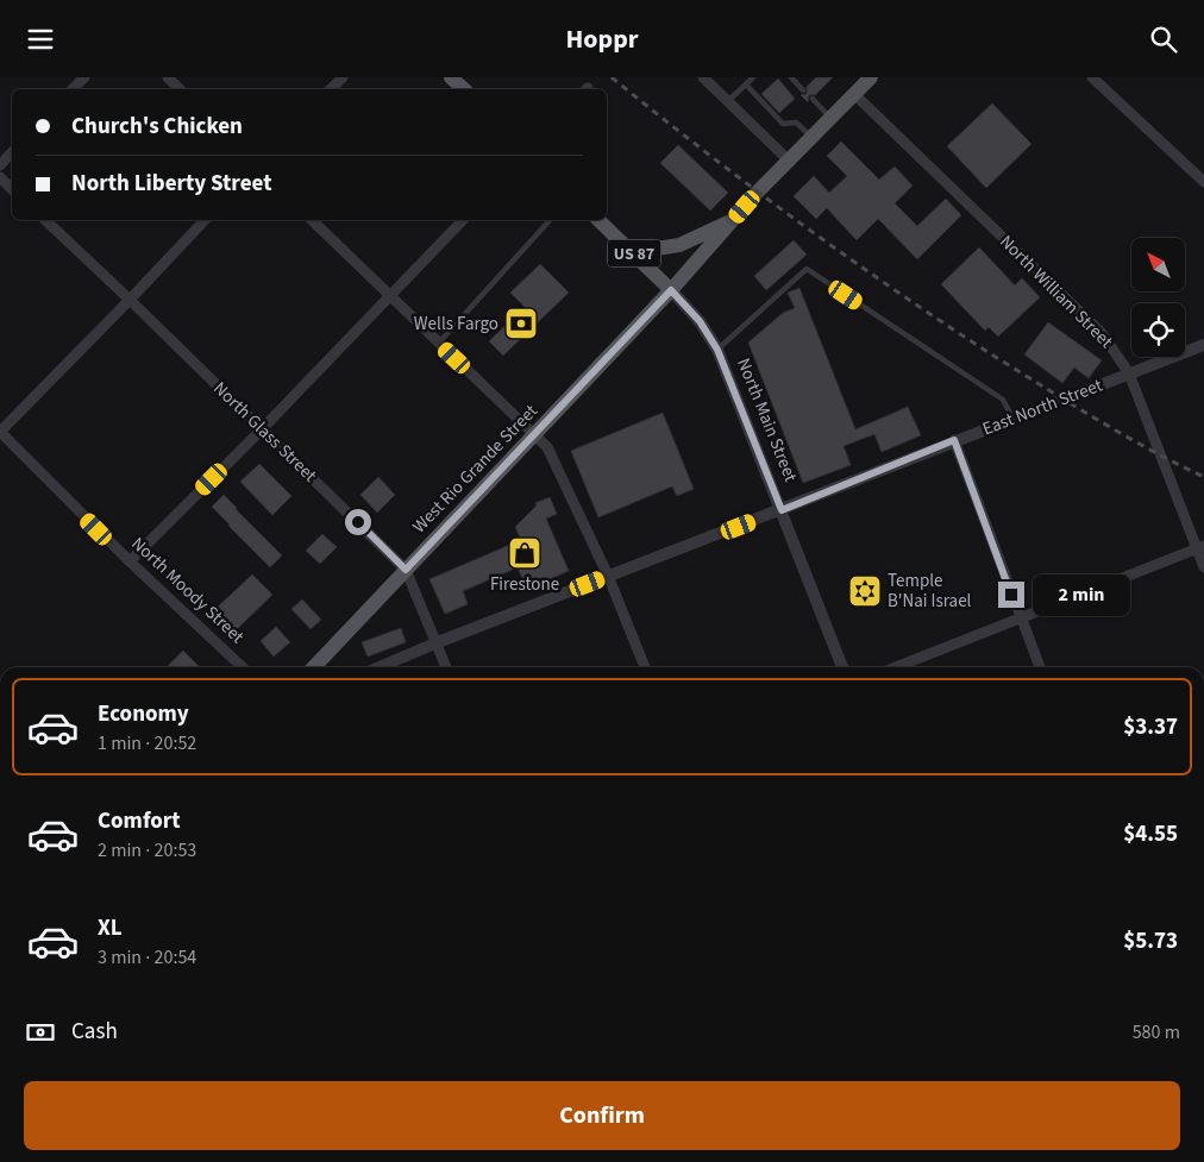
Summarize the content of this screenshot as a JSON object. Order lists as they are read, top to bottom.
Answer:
{
  "streets": {
    "main road": ["US 87", "North Main Street", "West Rio Grande Street"],
    "street": [
      "North William Street",
      "East North Street",
      "North Glass Street",
      "North Moody Street"
    ]
  },
  "crossings": [
    ["US 87", "North William Street"],
    ["US 87", "North Main Street"],
    ["US 87", "West Rio Grande Street"],
    ["North William Street", "East North Street"],
    ["East North Street", "North Main Street"],
    ["East North Street", "North Glass Street"],
    ["North Main Street", "West Rio Grande Street"],
    ["North Glass Street", "West Rio Grande Street"]
  ],
  "places": {
    "bank": ["Wells Fargo"],
    "shop": ["Firestone"],
    "synagogue": ["Temple B'Nai Israel"]
  },
  "north": "top left",
  "page": {
    "header": "Hoppr",
    "banner": ["Church's Chicken", "North Liberty Street"],
    "bubble": "2 min",
    "list": [
      {
        "name": "Economy",
        "note": "1 min · 20:52",
        "value": "$3.37"
      },
      {
        "name": "Comfort",
        "note": "2 min · 20:53",
        "value": "$4.55"
      },
      {
        "name": "XL",
        "note": "3 min · 20:54",
        "value": "$5.73"
      }
    ],
    "pay": ["Cash", "580 m"],
    "buttons": "Confirm"
  }
}
